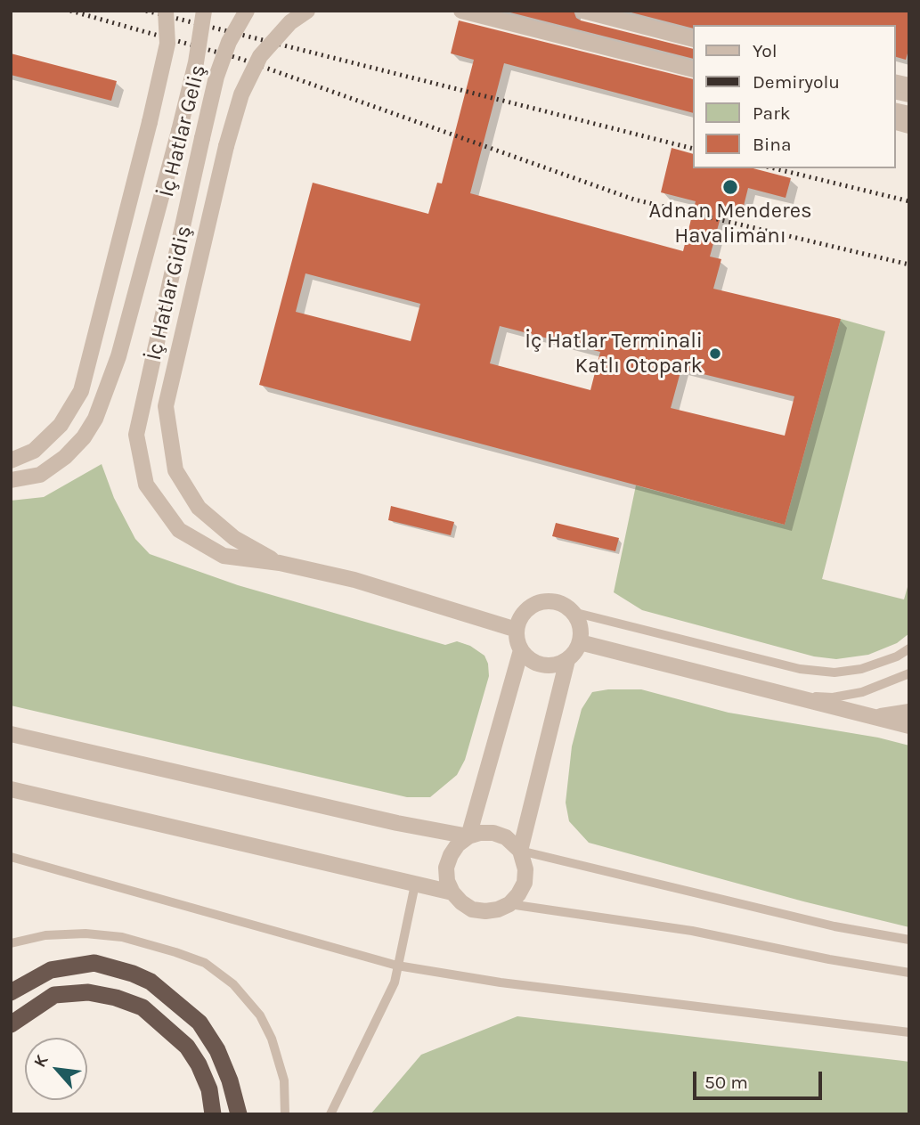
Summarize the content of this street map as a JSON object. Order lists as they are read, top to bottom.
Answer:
{
  "streets": {
    "street": ["İç Hatlar Geliş", "İç Hatlar Gidiş"]
  },
  "crossings": [
    ["İç Hatlar Geliş", "İç Hatlar Gidiş"]
  ],
  "places": ["Adnan Menderes Havalimanı", "İç Hatlar Terminali Katlı Otopark"],
  "legend": [
    "Yol",
    "Demiryolu",
    "Park",
    "Bina"
  ],
  "scale_bar": "50 m",
  "north": "top left"
}
